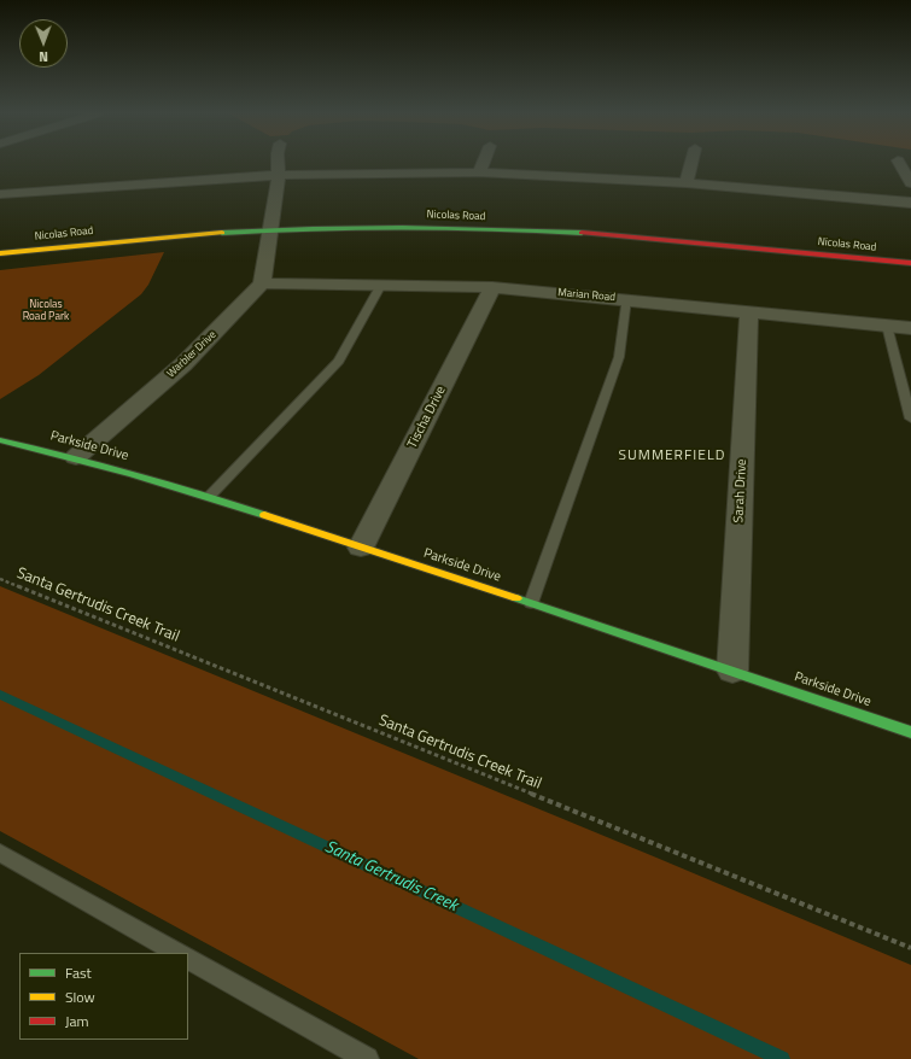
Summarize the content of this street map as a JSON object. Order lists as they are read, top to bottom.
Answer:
{
  "streets": {
    "main road": ["Nicolas Road", "Parkside Drive"],
    "street": [
      "Marian Road",
      "Warbler Drive",
      "Tischa Drive",
      "Sarah Drive"
    ],
    "path": ["Santa Gertrudis Creek Trail"]
  },
  "crossings": [
    ["Marian Road", "Warbler Drive"],
    ["Marian Road", "Tischa Drive"],
    ["Marian Road", "Sarah Drive"],
    ["Warbler Drive", "Parkside Drive"],
    ["Tischa Drive", "Parkside Drive"],
    ["Parkside Drive", "Sarah Drive"]
  ],
  "districts": ["SUMMERFIELD"],
  "water": ["Santa Gertrudis Creek"],
  "parks": ["Nicolas Road Park"],
  "legend": ["Fast", "Slow", "Jam"],
  "north": "bottom"
}
